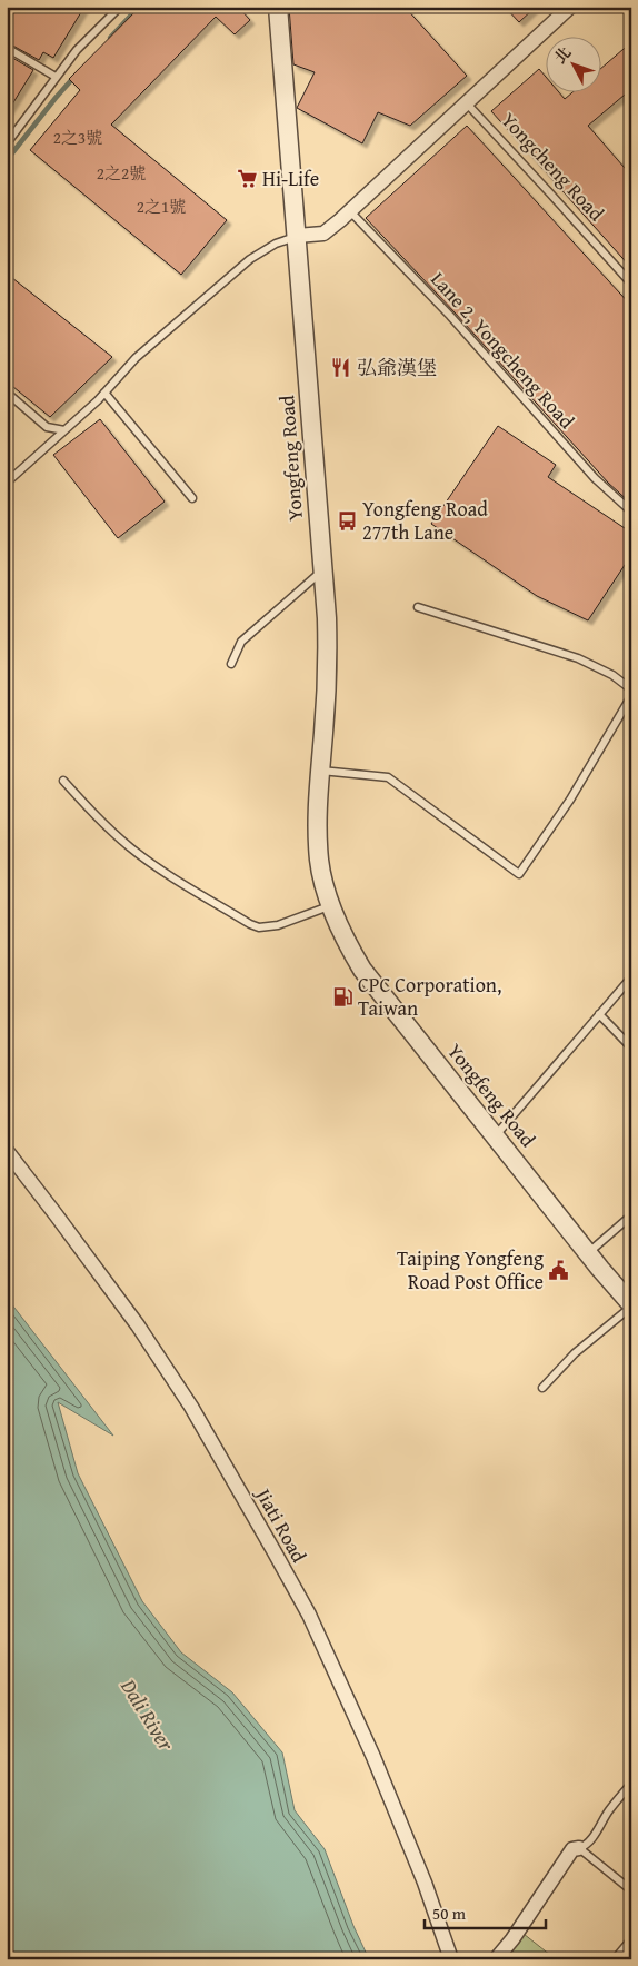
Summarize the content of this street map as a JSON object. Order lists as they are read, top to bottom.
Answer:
{
  "streets": {
    "street": ["Yongfeng Road", "Jiati Road"],
    "lane": ["Yongcheng Road", "Lane 2, Yongcheng Road"]
  },
  "water": ["Dali River"],
  "places": {
    "supermarket": ["Hi-Life"],
    "restaurant": ["弘爺漢堡"],
    "bus stop": ["Yongfeng Road 277th Lane"],
    "fuel station": ["CPC Corporation, Taiwan"],
    "public building": ["Taiping Yongfeng Road Post Office"]
  },
  "house_numbers": ["2之3號", "2之2號", "2之1號"],
  "scale_bar": "50 m",
  "north": "top left"
}
